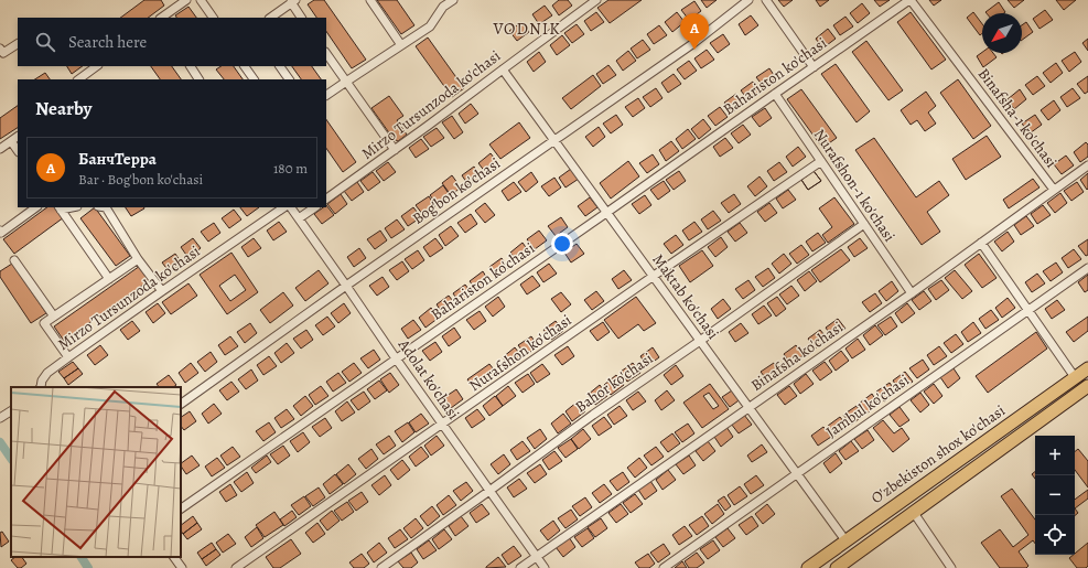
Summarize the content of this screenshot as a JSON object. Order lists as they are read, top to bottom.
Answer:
{
  "streets": {
    "main road": ["O'zbekiston shox ko'chasi"],
    "street": [
      "Bahariston ko'chasi",
      "Mirzo Tursunzoda ko'chasi",
      "Binafsha-1 ko'chasi",
      "Nurafshon-1 ko'chasi",
      "Bog'bon ko'chasi",
      "Maktab ko'chasi",
      "Nurafshon ko'chasi",
      "Binafsha ko'chasi",
      "Adolat ko'chasi",
      "Bahor ko'chasi",
      "Jambul ko'chasi"
    ]
  },
  "crossings": [
    ["Bahariston ko'chasi", "Binafsha-1 ko'chasi"],
    ["Bahariston ko'chasi", "Nurafshon-1 ko'chasi"],
    ["Bahariston ko'chasi", "Maktab ko'chasi"],
    ["Bahariston ko'chasi", "Adolat ko'chasi"],
    ["Mirzo Tursunzoda ko'chasi", "Maktab ko'chasi"],
    ["Binafsha-1 ko'chasi", "Binafsha ko'chasi"],
    ["Nurafshon-1 ko'chasi", "Nurafshon ko'chasi"],
    ["Nurafshon-1 ko'chasi", "Binafsha ko'chasi"],
    ["Nurafshon-1 ko'chasi", "Bahor ko'chasi"],
    ["Bog'bon ko'chasi", "Maktab ko'chasi"],
    ["Bog'bon ko'chasi", "Adolat ko'chasi"],
    ["Maktab ko'chasi", "Nurafshon ko'chasi"],
    ["Maktab ko'chasi", "Binafsha ko'chasi"],
    ["Maktab ko'chasi", "Bahor ko'chasi"],
    ["Maktab ko'chasi", "Jambul ko'chasi"],
    ["Maktab ko'chasi", "O'zbekiston shox ko'chasi"],
    ["Nurafshon ko'chasi", "Adolat ko'chasi"],
    ["Binafsha ko'chasi", "Adolat ko'chasi"],
    ["Adolat ko'chasi", "Bahor ko'chasi"]
  ],
  "districts": ["VODNIK"],
  "north": "bottom left",
  "page": {
    "pins": "A",
    "search": "Search here",
    "heading": "Nearby",
    "list": [
      {
        "mark": "A",
        "name": "БанчТерра",
        "note": "Bar · Bog'bon ko'chasi",
        "value": "180 m"
      }
    ],
    "map_buttons": ["+", "−"]
  }
}
